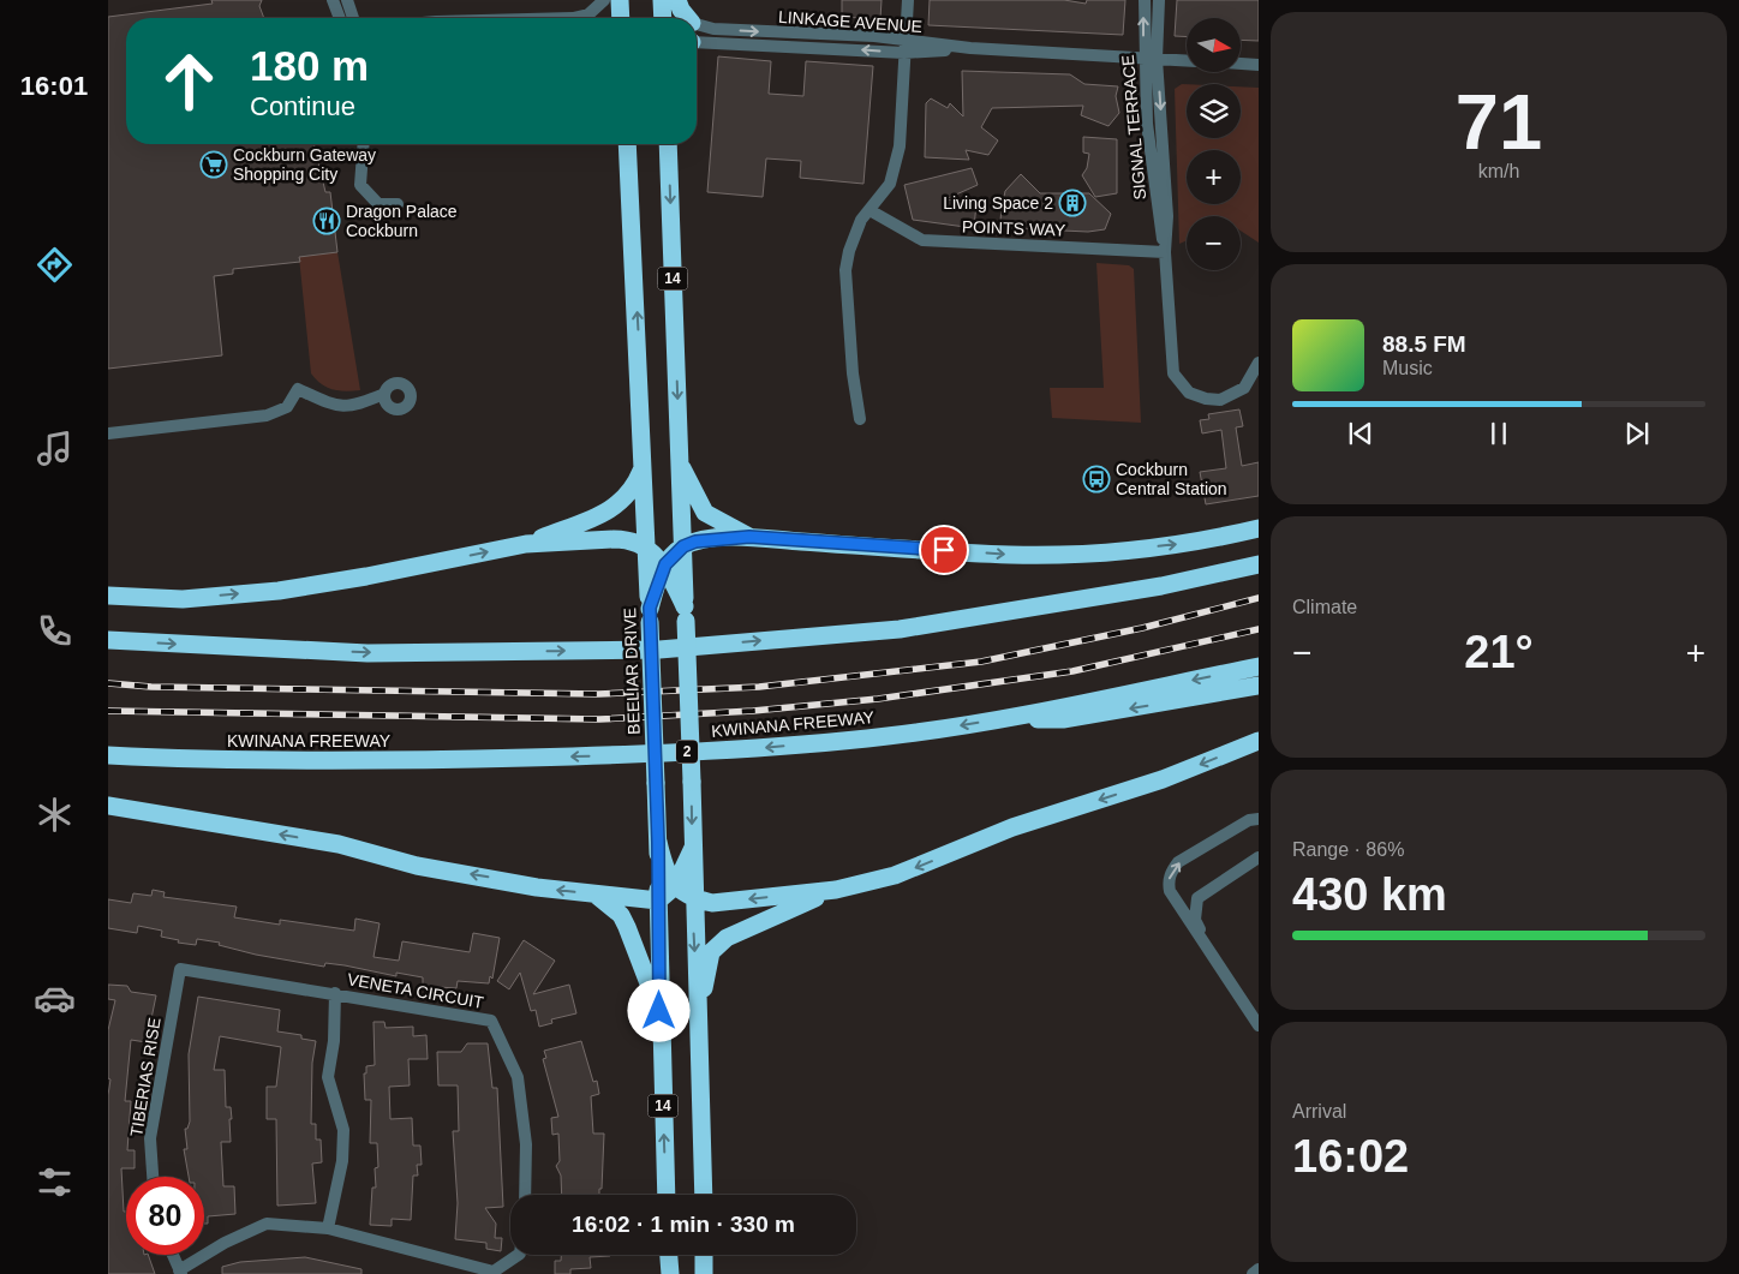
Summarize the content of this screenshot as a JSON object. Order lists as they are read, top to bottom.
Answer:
{
  "streets": {
    "highway": [
      "14",
      "BEELIAR DRIVE",
      "KWINANA FREEWAY",
      "2"
    ],
    "street": [
      "LINKAGE AVENUE",
      "SIGNAL TERRACE",
      "POINTS WAY",
      "VENETA CIRCUIT",
      "TIBERIAS RISE"
    ]
  },
  "crossings": [
    ["LINKAGE AVENUE", "SIGNAL TERRACE"],
    ["SIGNAL TERRACE", "POINTS WAY"],
    ["VENETA CIRCUIT", "TIBERIAS RISE"]
  ],
  "places": {
    "supermarket": ["Cockburn Gateway Shopping City"],
    "building": ["Living Space 2"],
    "restaurant": ["Dragon Palace Cockburn"],
    "bus stop": ["Cockburn Central Station"]
  },
  "north": "right",
  "page": {
    "tabs": "16:01",
    "tile": [
      ["71", "km/h"],
      "Climate",
      ["Range · 86%", "430 km"],
      ["Arrival", "16:02"]
    ],
    "map_buttons": ["+", "−"],
    "turn": ["180 m", "Continue"],
    "song": ["88.5 FM", "Music"],
    "heat": ["−", "21°", "+"],
    "limit": "80",
    "trip": "16:02 · 1 min · 330 m"
  }
}
